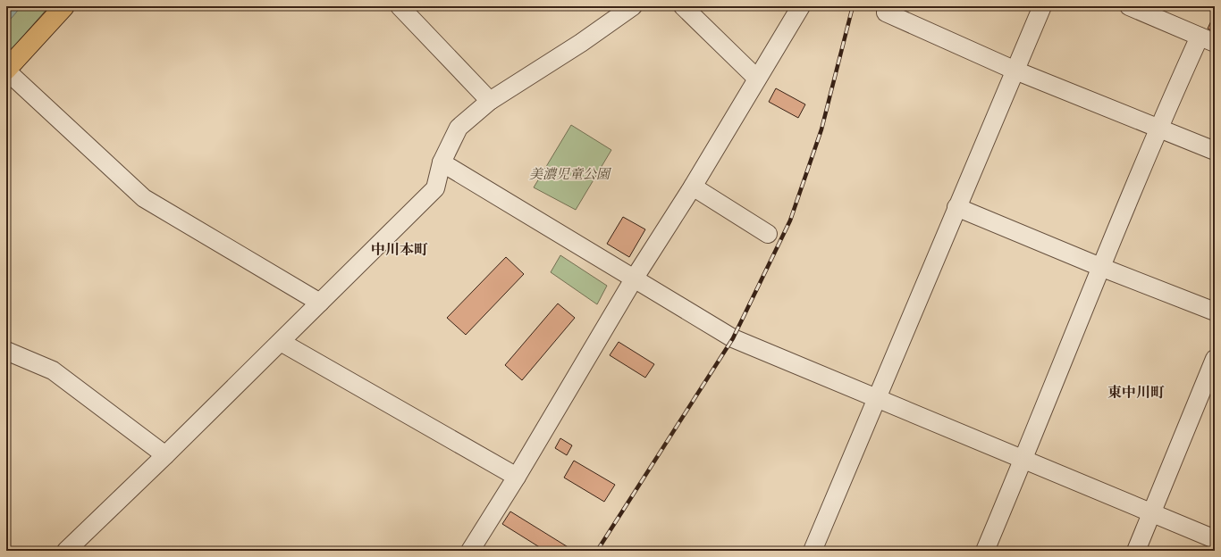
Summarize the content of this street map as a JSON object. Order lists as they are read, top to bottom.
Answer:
{
  "districts": ["中川本町", "東中川町"],
  "parks": ["美濃児童公園"]
}
